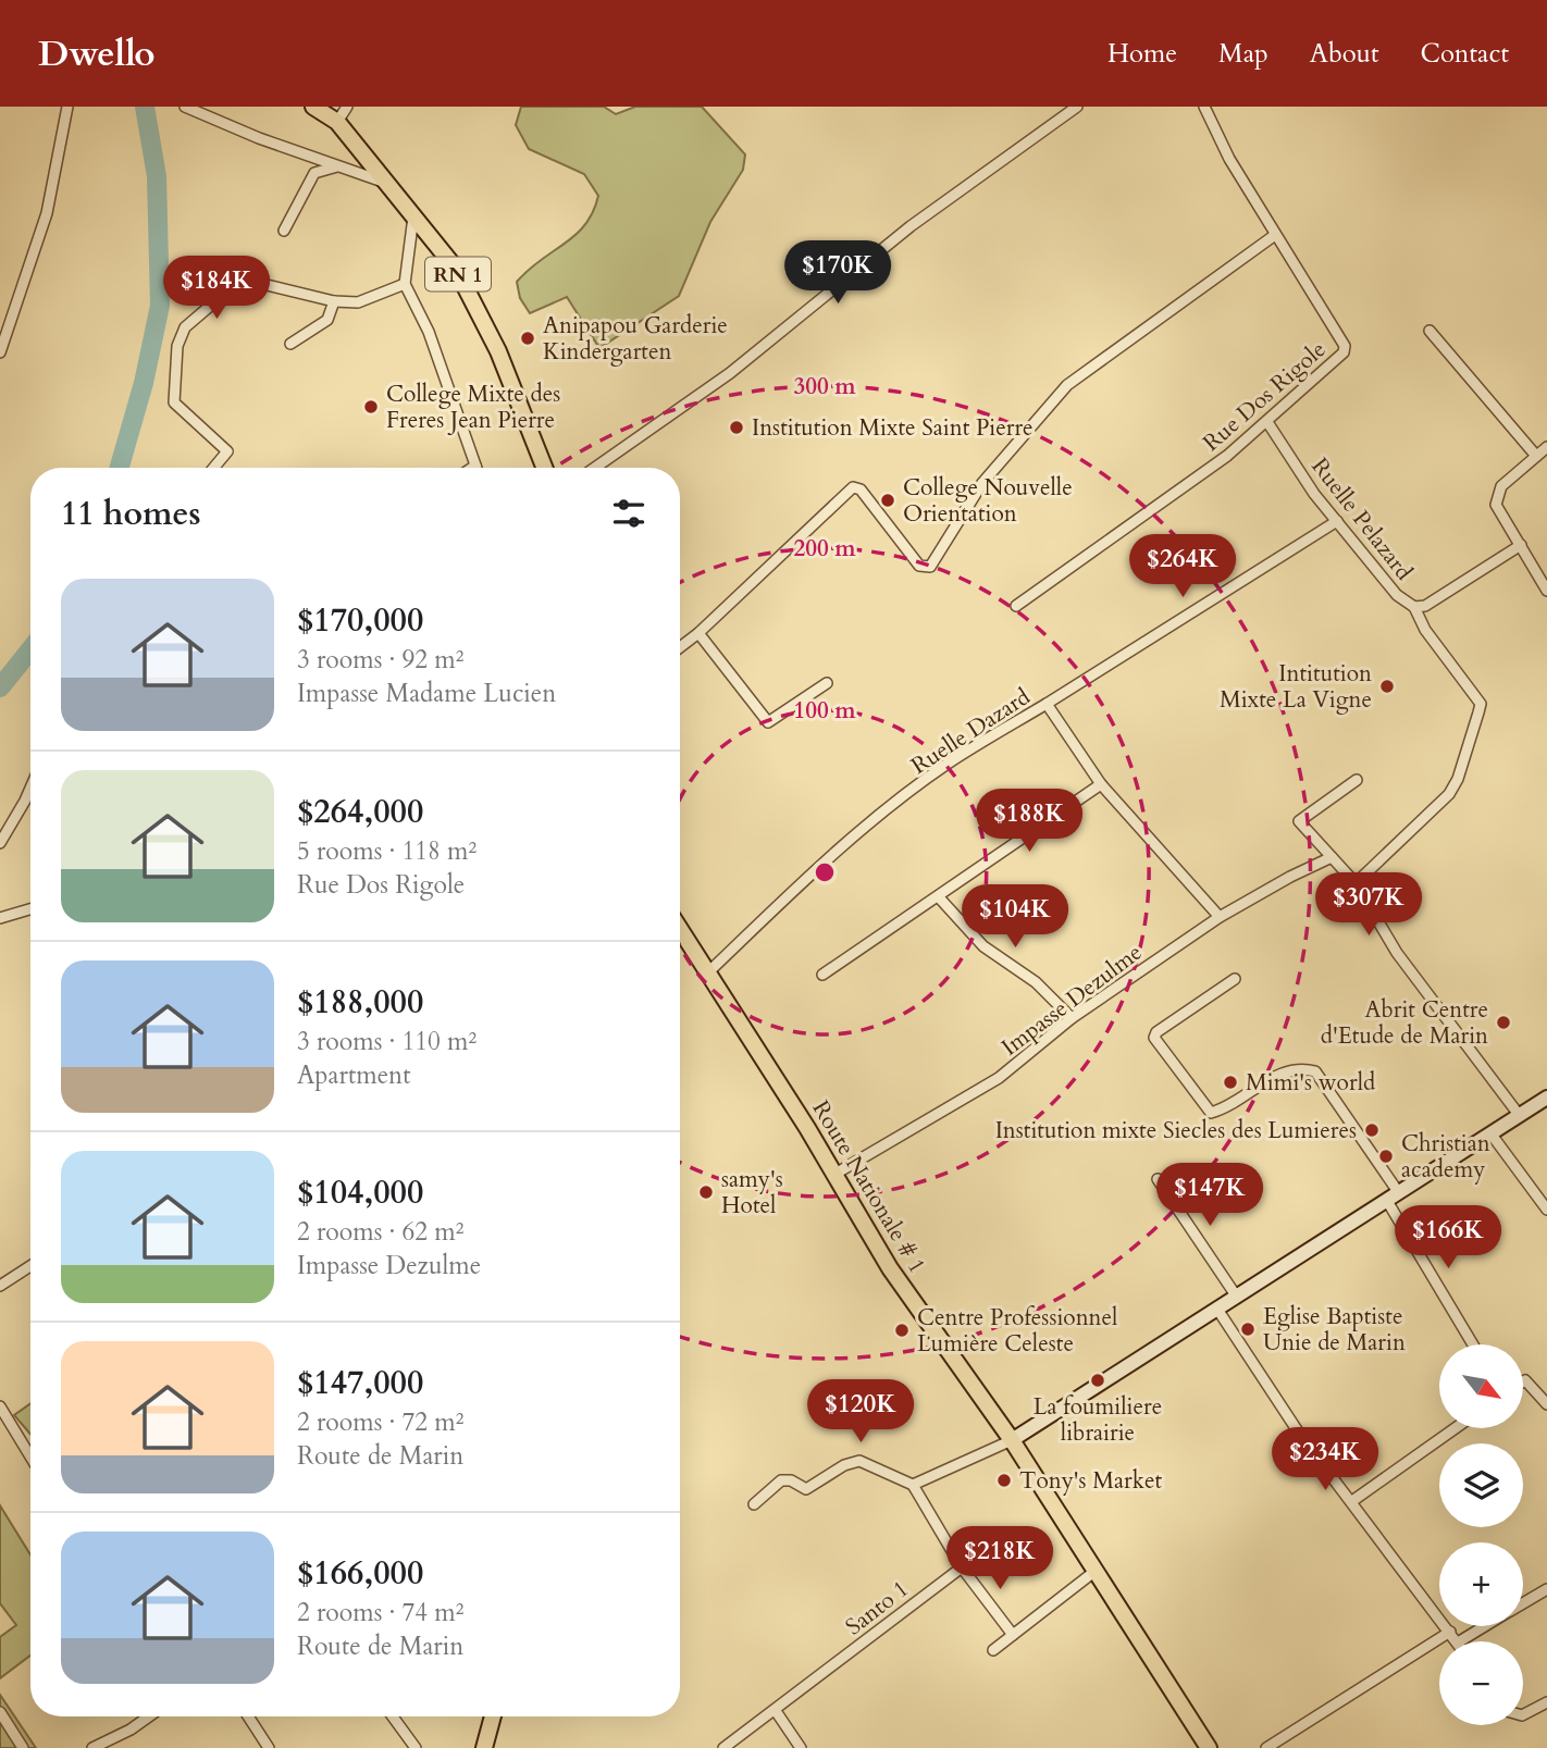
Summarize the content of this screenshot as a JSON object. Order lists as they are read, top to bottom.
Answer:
{
  "streets": {
    "main road": ["RN 1", "Route Nationale # 1"],
    "street": [
      "Rue Dos Rigole",
      "Ruelle Pelazard",
      "Ruelle Dazard",
      "Impasse Dezulme",
      "Santo 1"
    ]
  },
  "crossings": [
    ["Rue Dos Rigole", "Ruelle Pelazard"],
    ["Ruelle Dazard", "Impasse Dezulme"],
    ["Ruelle Dazard", "Route Nationale # 1"],
    ["Impasse Dezulme", "Route Nationale # 1"]
  ],
  "places": [
    "Anipapou Garderie Kindergarten",
    "College Mixte des Freres Jean Pierre",
    "Institution Mixte Saint Pierre",
    "College Nouvelle Orientation",
    "Intitution Mixte La Vigne",
    "Abrit Centre d'Etude de Marin",
    "Mimi's world",
    "Institution mixte Siecles des Lumieres",
    "Christian academy",
    "samy's Hotel",
    "Eglise Baptiste Unie de Marin",
    "Centre Professionnel Lumière Celeste",
    "La foumiliere librairie",
    "Tony's Market"
  ],
  "north": "bottom right",
  "page": {
    "header": "Dwello",
    "nav": [
      "Home",
      "Map",
      "About",
      "Contact"
    ],
    "price": [
      "$170K",
      "$184K",
      "$264K",
      "$188K",
      "$307K",
      "$104K",
      "$147K",
      "$166K",
      "$120K",
      "$234K",
      "$218K"
    ],
    "heading": "11 homes",
    "list": [
      {
        "name": "$170,000",
        "note": "3 rooms · 92 m² · Impasse Madame Lucien"
      },
      {
        "name": "$264,000",
        "note": "5 rooms · 118 m² · Rue Dos Rigole"
      },
      {
        "name": "$188,000",
        "note": "3 rooms · 110 m² · Apartment"
      },
      {
        "name": "$104,000",
        "note": "2 rooms · 62 m² · Impasse Dezulme"
      },
      {
        "name": "$147,000",
        "note": "2 rooms · 72 m² · Route de Marin"
      },
      {
        "name": "$166,000",
        "note": "2 rooms · 74 m² · Route de Marin"
      }
    ],
    "map_buttons": ["+", "−"]
  },
  "rings": ["300 m", "200 m", "100 m"]
}
